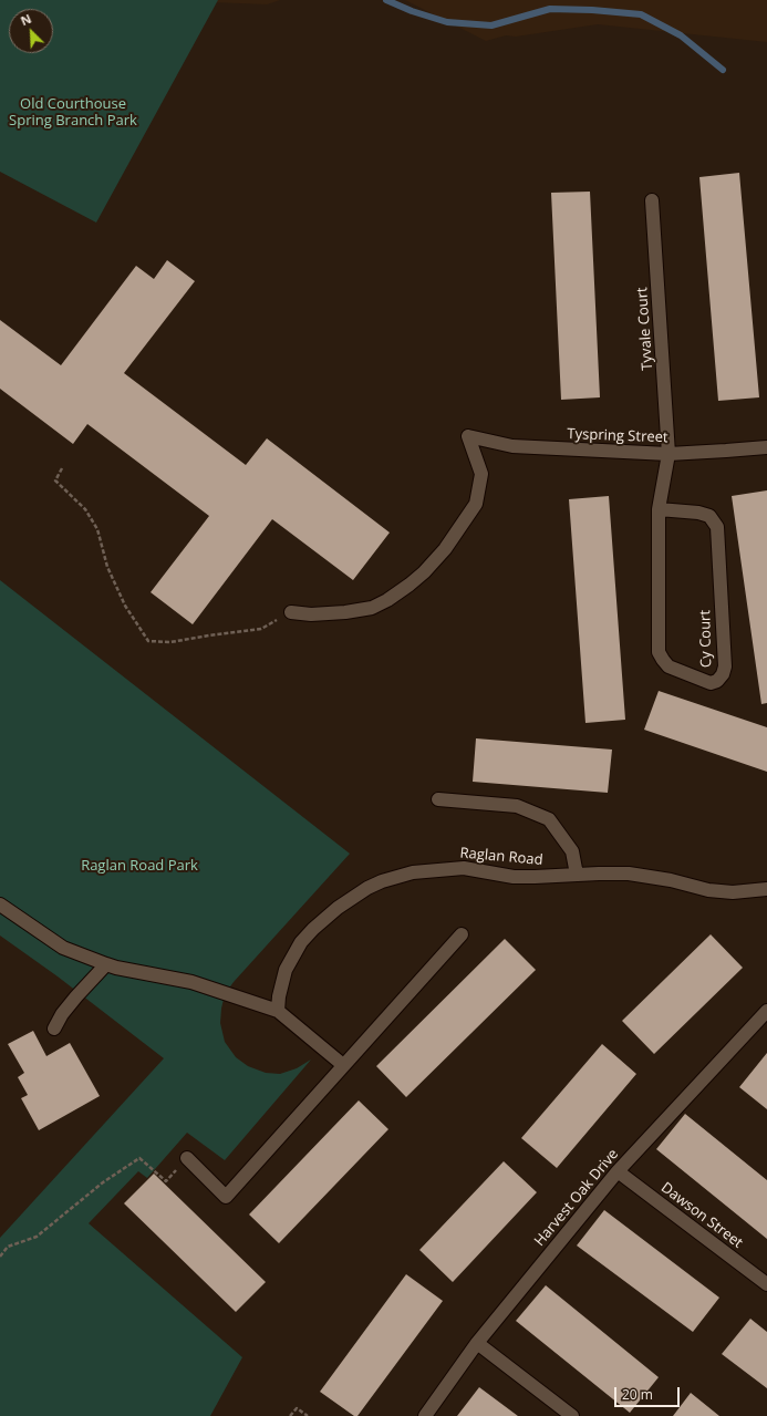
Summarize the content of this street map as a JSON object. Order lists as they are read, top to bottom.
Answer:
{
  "streets": {
    "street": [
      "Tyvale Court",
      "Tyspring Street",
      "Cy Court",
      "Raglan Road",
      "Harvest Oak Drive",
      "Dawson Street"
    ]
  },
  "crossings": [
    ["Tyvale Court", "Tyspring Street"],
    ["Tyvale Court", "Cy Court"],
    ["Tyspring Street", "Cy Court"],
    ["Harvest Oak Drive", "Dawson Street"]
  ],
  "parks": ["Old Courthouse Spring Branch Park", "Raglan Road Park"],
  "scale_bar": "20 m",
  "north": "top left"
}
